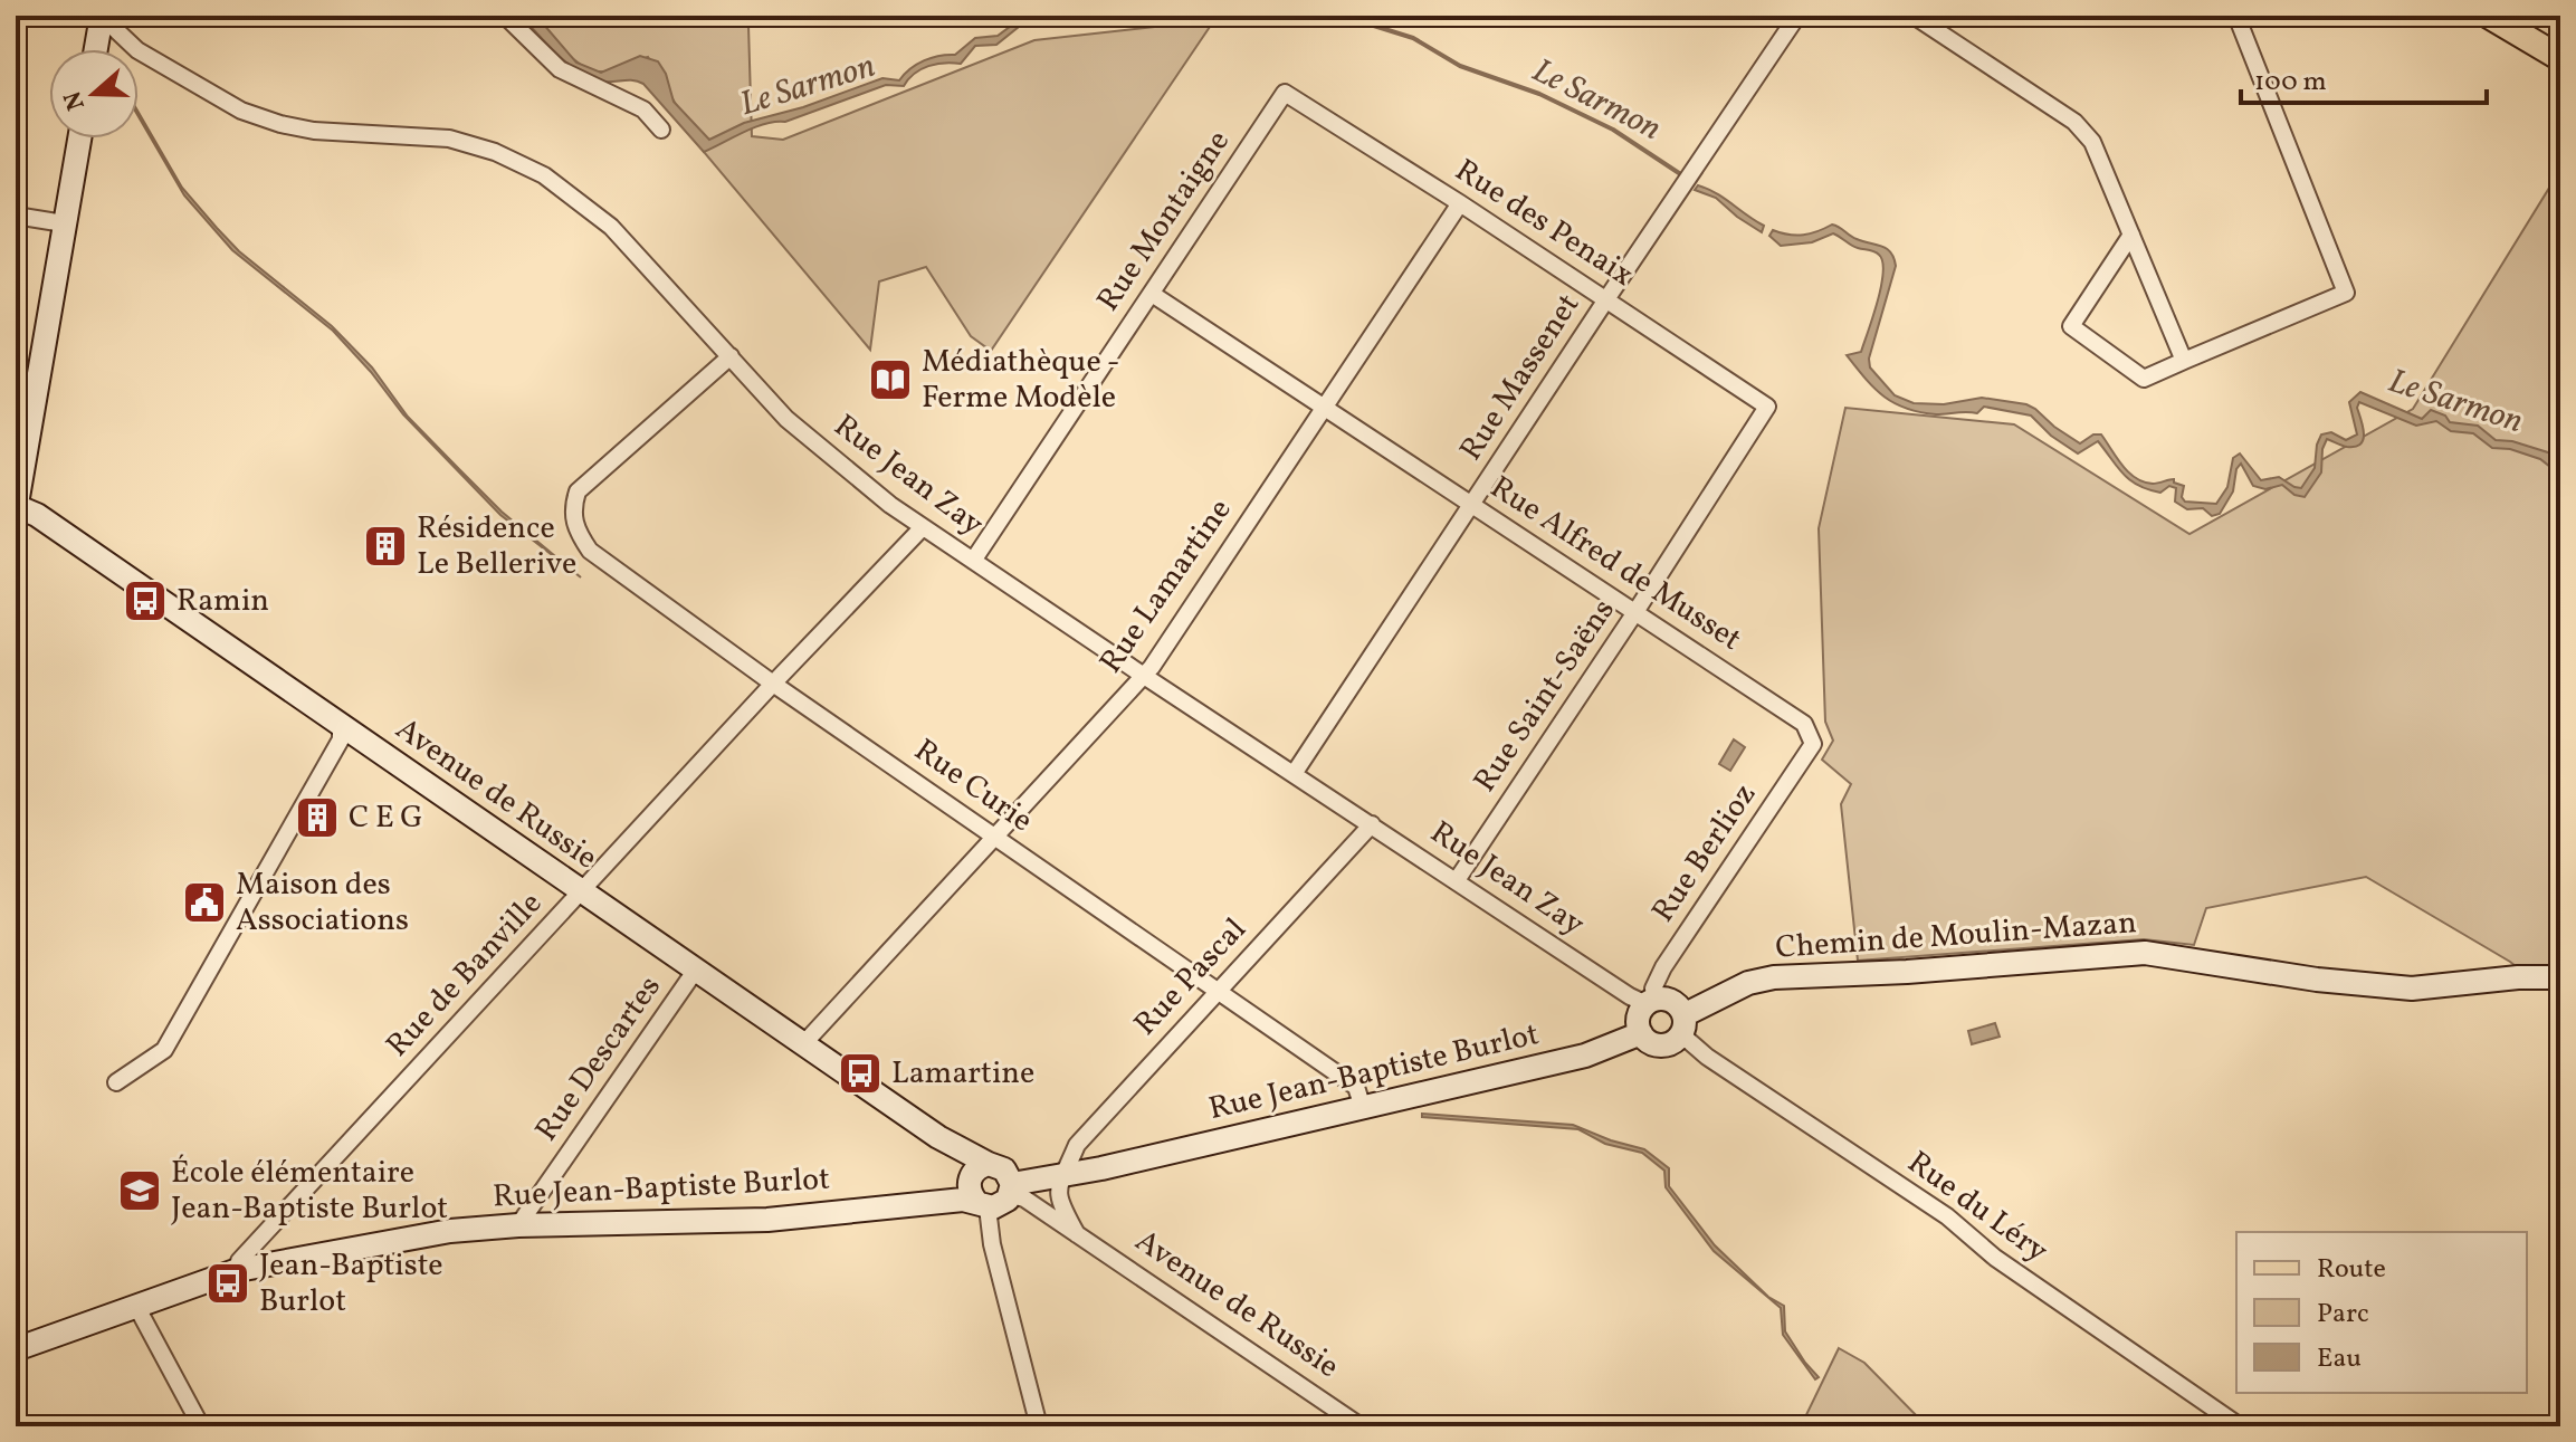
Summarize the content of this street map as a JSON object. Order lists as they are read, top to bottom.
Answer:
{
  "streets": {
    "street": [
      "Rue Montaigne",
      "Rue des Penaix",
      "Rue Massenet",
      "Rue Jean Zay",
      "Rue Alfred de Musset",
      "Rue Lamartine",
      "Rue Saint-Saëns",
      "Rue Curie",
      "Avenue de Russie",
      "Rue Berlioz",
      "Chemin de Moulin-Mazan",
      "Rue de Banville",
      "Rue Pascal",
      "Rue Descartes",
      "Rue Jean-Baptiste Burlot",
      "Rue du Léry"
    ]
  },
  "crossings": [
    ["Rue Montaigne", "Rue des Penaix"],
    ["Rue Montaigne", "Rue Jean Zay"],
    ["Rue Montaigne", "Rue Alfred de Musset"],
    ["Rue des Penaix", "Rue Massenet"],
    ["Rue des Penaix", "Rue Lamartine"],
    ["Rue des Penaix", "Rue Saint-Saëns"],
    ["Rue Massenet", "Rue Jean Zay"],
    ["Rue Massenet", "Rue Alfred de Musset"],
    ["Rue Jean Zay", "Rue Lamartine"],
    ["Rue Jean Zay", "Rue Saint-Saëns"],
    ["Rue Jean Zay", "Rue Curie"],
    ["Rue Jean Zay", "Rue Berlioz"],
    ["Rue Jean Zay", "Chemin de Moulin-Mazan"],
    ["Rue Jean Zay", "Rue de Banville"],
    ["Rue Jean Zay", "Rue Pascal"],
    ["Rue Jean Zay", "Rue Jean-Baptiste Burlot"],
    ["Rue Jean Zay", "Rue du Léry"],
    ["Rue Alfred de Musset", "Rue Lamartine"],
    ["Rue Alfred de Musset", "Rue Saint-Saëns"],
    ["Rue Alfred de Musset", "Rue Berlioz"],
    ["Rue Lamartine", "Rue Curie"],
    ["Rue Lamartine", "Avenue de Russie"],
    ["Rue Curie", "Rue de Banville"],
    ["Rue Curie", "Rue Pascal"],
    ["Rue Curie", "Rue Jean-Baptiste Burlot"],
    ["Avenue de Russie", "Rue de Banville"],
    ["Avenue de Russie", "Rue Descartes"],
    ["Avenue de Russie", "Rue Jean-Baptiste Burlot"],
    ["Rue Berlioz", "Chemin de Moulin-Mazan"],
    ["Rue Berlioz", "Rue Jean-Baptiste Burlot"],
    ["Rue Berlioz", "Rue du Léry"],
    ["Chemin de Moulin-Mazan", "Rue Jean-Baptiste Burlot"],
    ["Chemin de Moulin-Mazan", "Rue du Léry"],
    ["Rue de Banville", "Rue Jean-Baptiste Burlot"],
    ["Rue Pascal", "Rue Jean-Baptiste Burlot"],
    ["Rue Descartes", "Rue Jean-Baptiste Burlot"],
    ["Rue Jean-Baptiste Burlot", "Rue du Léry"]
  ],
  "water": ["Le Sarmon"],
  "places": {
    "library": ["Médiathèque - Ferme Modèle"],
    "building": ["Résidence Le Bellerive", "C E G"],
    "bus stop": ["Ramin", "Lamartine", "Jean-Baptiste Burlot"],
    "public building": ["Maison des Associations"],
    "school or university": ["École élémentaire Jean-Baptiste Burlot"]
  },
  "legend": ["Route", "Parc", "Eau"],
  "scale_bar": "100 m",
  "north": "left"
}
